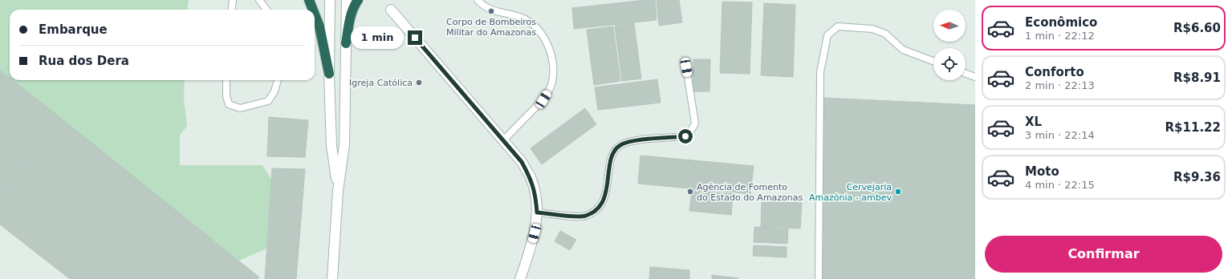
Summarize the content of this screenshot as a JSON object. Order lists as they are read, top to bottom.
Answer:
{
  "places": [
    "Corpo de Bombeiros Militar do Amazonas",
    "Igreja Católica",
    "Agência de Fomento do Estado do Amazonas",
    "Cervejaria Amazônia - ambev"
  ],
  "north": "left",
  "page": {
    "list": [
      {
        "name": "Econômico",
        "note": "1 min · 22:12",
        "value": "R$6.60"
      },
      {
        "name": "Conforto",
        "note": "2 min · 22:13",
        "value": "R$8.91"
      },
      {
        "name": "XL",
        "note": "3 min · 22:14",
        "value": "R$11.22"
      },
      {
        "name": "Moto",
        "note": "4 min · 22:15",
        "value": "R$9.36"
      }
    ],
    "banner": ["Embarque", "Rua dos Dera"],
    "bubble": "1 min",
    "buttons": "Confirmar"
  }
}
